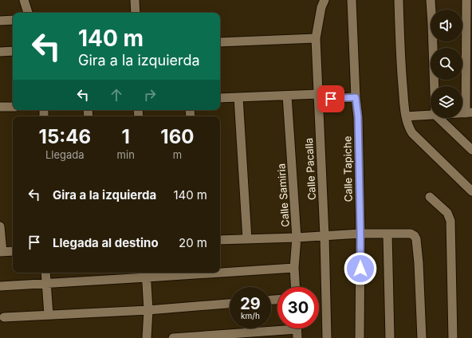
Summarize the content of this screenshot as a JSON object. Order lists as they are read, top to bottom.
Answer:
{
  "streets": {
    "street": ["Calle Pacalla", "Calle Tapiche", "Calle Samiria"]
  },
  "page": {
    "turn": ["140 m", "Gira a la izquierda"],
    "eta": [
      "15:46",
      "Llegada",
      "1",
      "min",
      "160",
      "m"
    ],
    "list": [
      {
        "name": "Gira a la izquierda",
        "value": "140 m"
      },
      {
        "name": "Llegada al destino",
        "value": "20 m"
      }
    ],
    "speed": "29 km/h",
    "limit": "30"
  }
}
